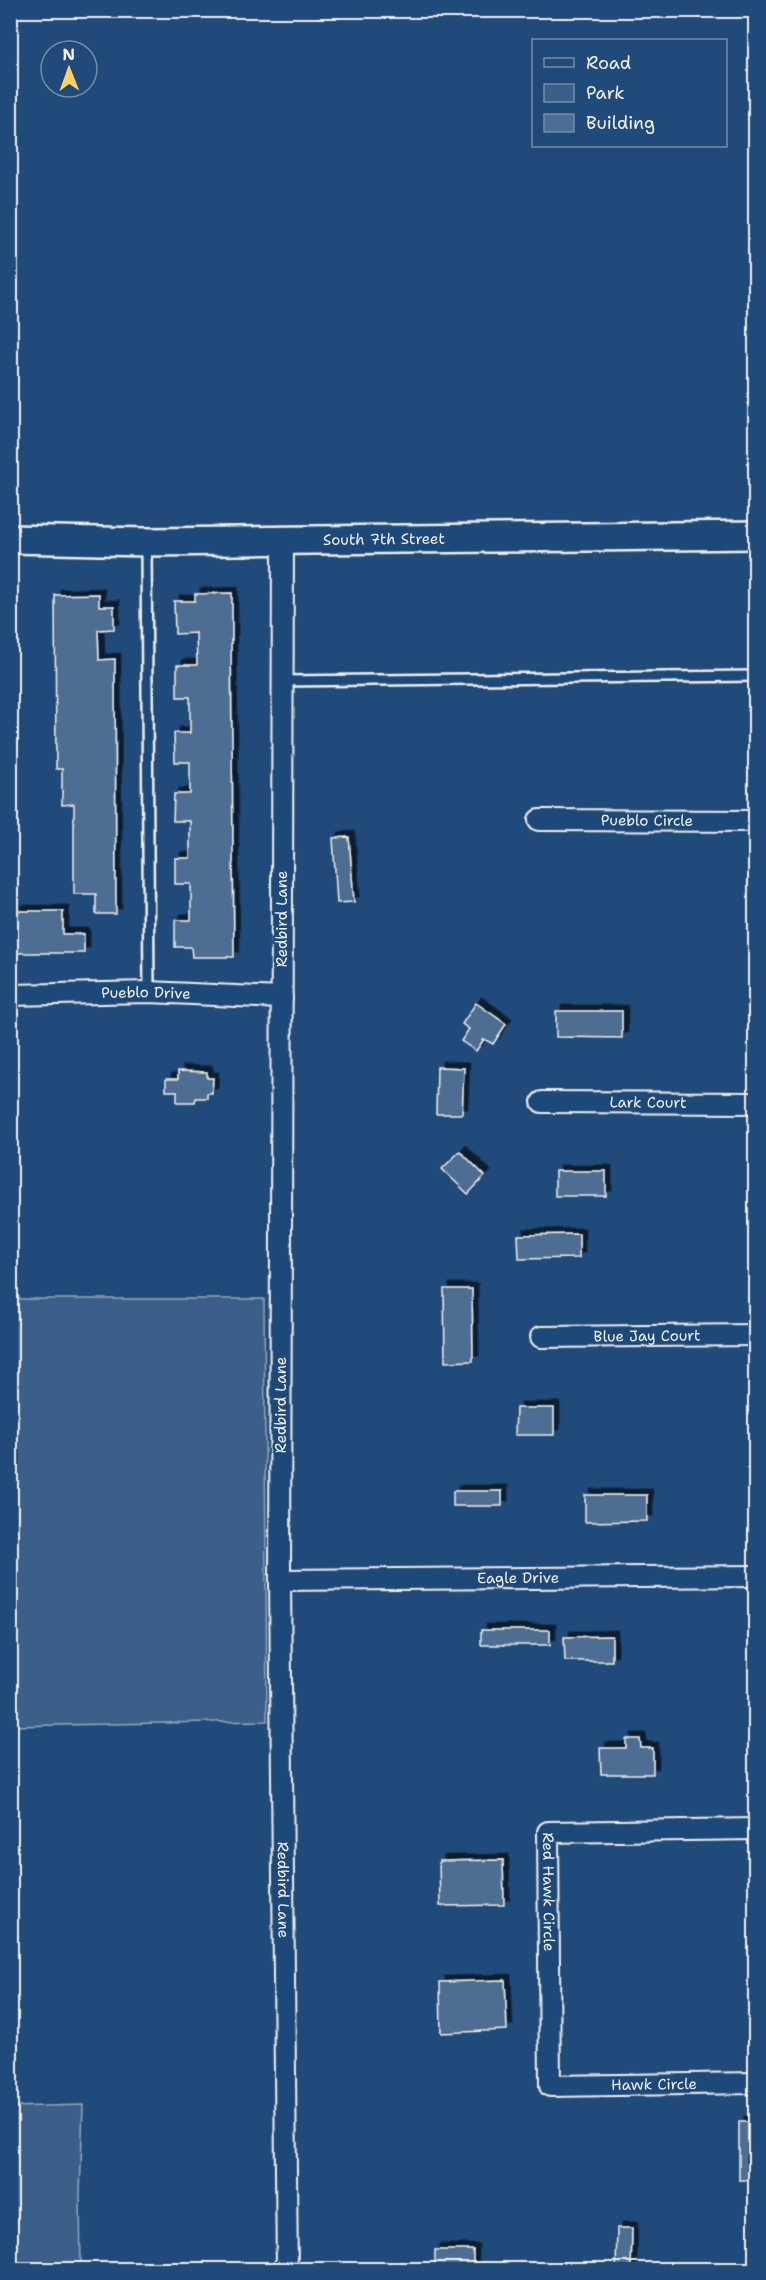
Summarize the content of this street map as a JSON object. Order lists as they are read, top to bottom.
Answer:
{
  "streets": {
    "main road": ["South 7th Street"],
    "street": [
      "Pueblo Circle",
      "Redbird Lane",
      "Pueblo Drive",
      "Lark Court",
      "Blue Jay Court",
      "Eagle Drive",
      "Red Hawk Circle",
      "Hawk Circle"
    ]
  },
  "crossings": [
    ["South 7th Street", "Redbird Lane"],
    ["Redbird Lane", "Pueblo Drive"],
    ["Redbird Lane", "Eagle Drive"],
    ["Red Hawk Circle", "Hawk Circle"]
  ],
  "legend": ["Road", "Park", "Building"],
  "north": "top"
}
